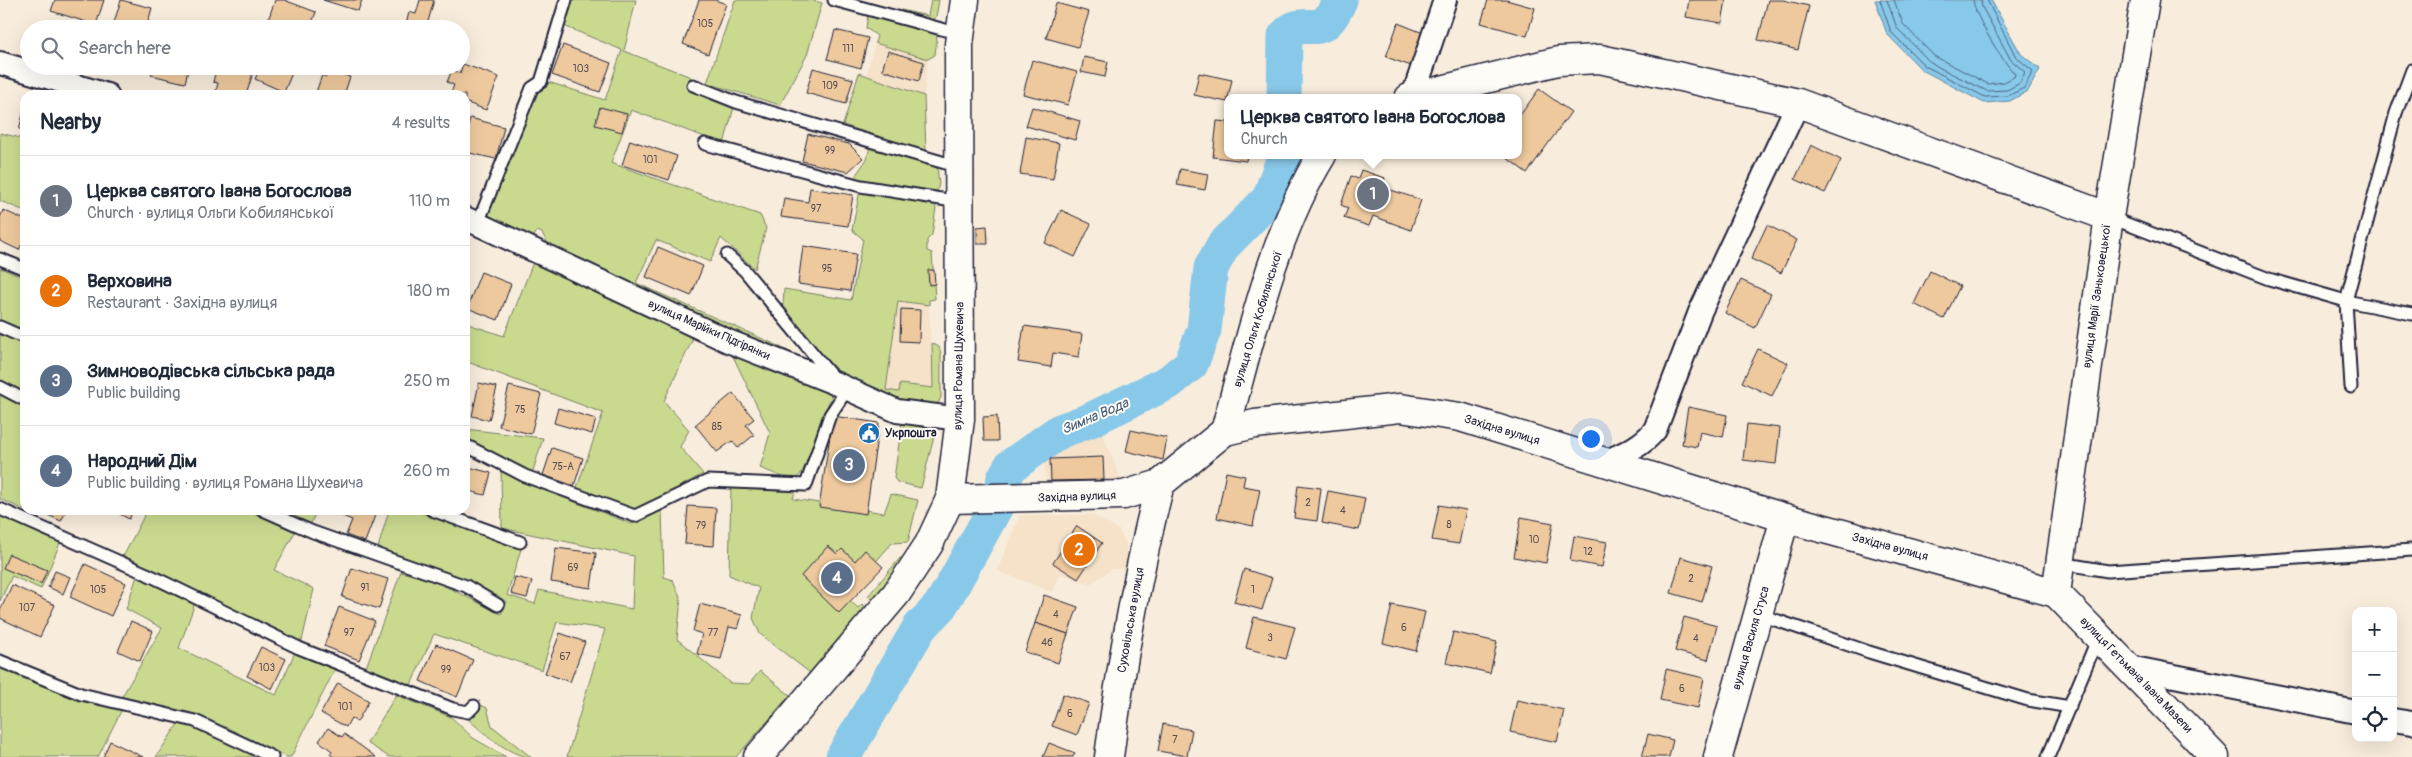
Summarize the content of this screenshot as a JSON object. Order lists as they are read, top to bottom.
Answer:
{
  "streets": {
    "street": [
      "вулиця Марії Заньковецької",
      "вулиця Ольги Кобилянської",
      "вулиця Марійки Підгірянки",
      "вулиця Романа Шухевича",
      "Західна вулиця",
      "Суховільська вулиця",
      "вулиця Василя Стуса",
      "вулиця Гетьмана Івана Мазепи"
    ]
  },
  "crossings": [
    ["вулиця Марії Заньковецької", "Західна вулиця"],
    ["вулиця Марії Заньковецької", "вулиця Гетьмана Івана Мазепи"],
    ["вулиця Ольги Кобилянської", "Західна вулиця"],
    ["вулиця Марійки Підгірянки", "вулиця Романа Шухевича"],
    ["вулиця Романа Шухевича", "Західна вулиця"],
    ["Західна вулиця", "Суховільська вулиця"],
    ["Західна вулиця", "вулиця Василя Стуса"],
    ["Західна вулиця", "вулиця Гетьмана Івана Мазепи"]
  ],
  "water": ["Зимна Вода"],
  "places": {
    "public building": ["Укрпошта"]
  },
  "house_numbers": [
    "105",
    "111",
    "103",
    "109",
    "99",
    "101",
    "97",
    "95",
    "75",
    "85",
    "75-А",
    "2",
    "4",
    "8",
    "79",
    "10",
    "12",
    "69",
    "2",
    "91",
    "105",
    "1",
    "107",
    "4",
    "6",
    "97",
    "77",
    "3",
    "4",
    "4б",
    "67",
    "103",
    "99",
    "6",
    "101",
    "6",
    "7"
  ],
  "page": {
    "search": "Search here",
    "heading": ["Nearby", "4 results"],
    "popup": ["Церква святого Івана Богослова", "Church"],
    "list": [
      {
        "mark": "1",
        "name": "Церква святого Івана Богослова",
        "note": "Church · вулиця Ольги Кобилянської",
        "value": "110 m"
      },
      {
        "mark": "2",
        "name": "Верховина",
        "note": "Restaurant · Західна вулиця",
        "value": "180 m"
      },
      {
        "mark": "3",
        "name": "Зимноводівська сільська рада",
        "note": "Public building",
        "value": "250 m"
      },
      {
        "mark": "4",
        "name": "Народний Дім",
        "note": "Public building · вулиця Романа Шухевича",
        "value": "260 m"
      }
    ],
    "pins": [
      "1",
      "3",
      "2",
      "4"
    ],
    "map_buttons": ["+", "−"]
  }
}
